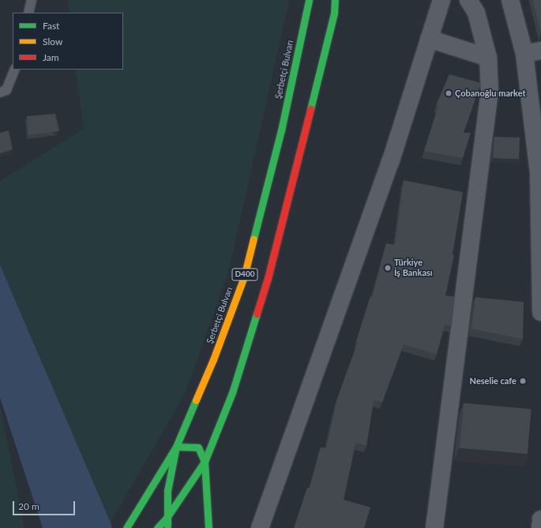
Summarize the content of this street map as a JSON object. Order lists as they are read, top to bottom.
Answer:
{
  "streets": {
    "main road": ["Şerbetçi Bulvarı", "D400"]
  },
  "places": ["Çobanoğlu market", "Türkiye İş Bankası", "Neselie cafe"],
  "legend": ["Fast", "Slow", "Jam"],
  "scale_bar": "20 m"
}
